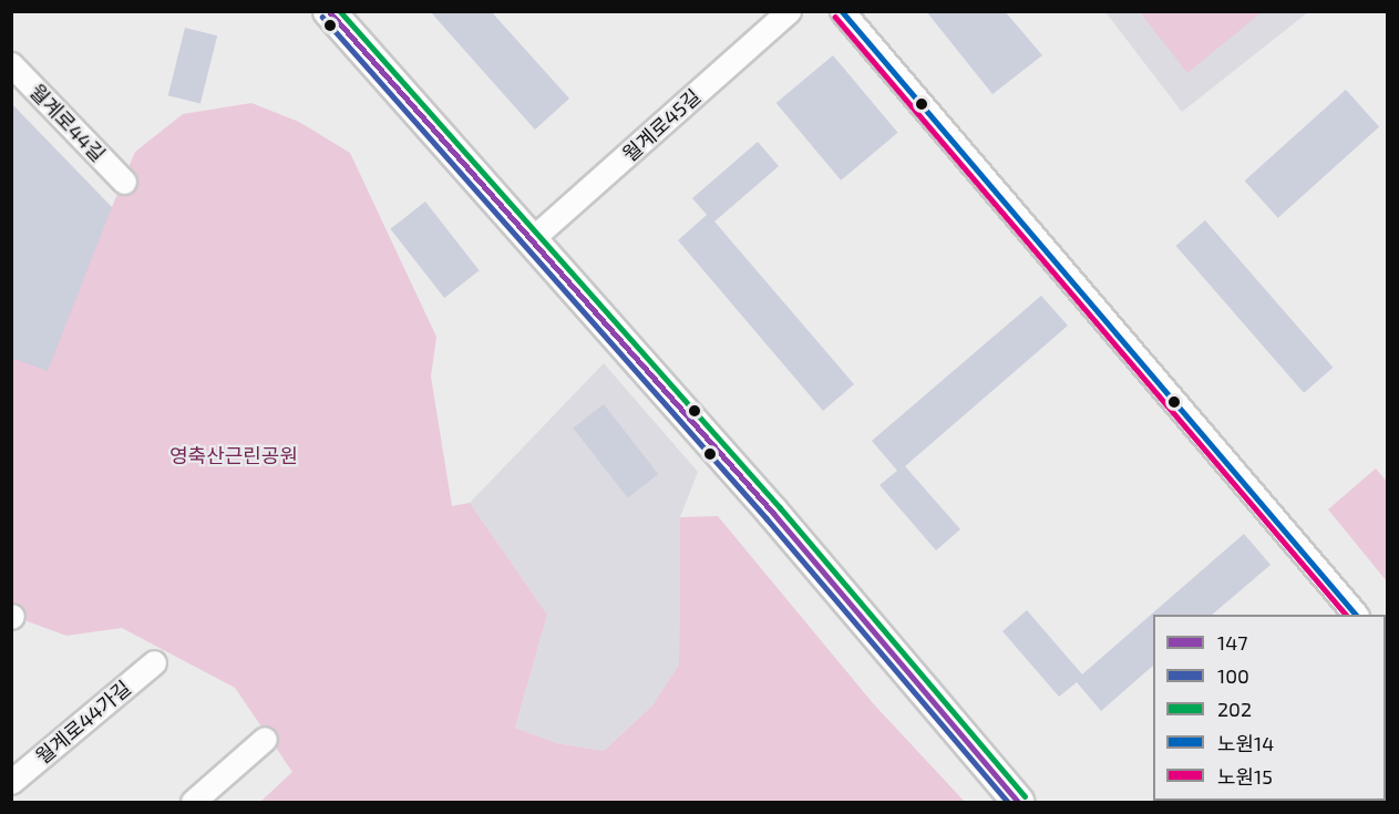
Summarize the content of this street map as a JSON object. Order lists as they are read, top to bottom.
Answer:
{
  "streets": {
    "street": ["월계로44길", "월계로45길", "월계로44가길"]
  },
  "parks": ["영축산근린공원"],
  "lines": [
    "transit line 147",
    "transit line 202",
    "transit line 노원14",
    "transit line 100",
    "transit line 노원15"
  ],
  "legend": [
    "147",
    "100",
    "202",
    "노원14",
    "노원15"
  ]
}
